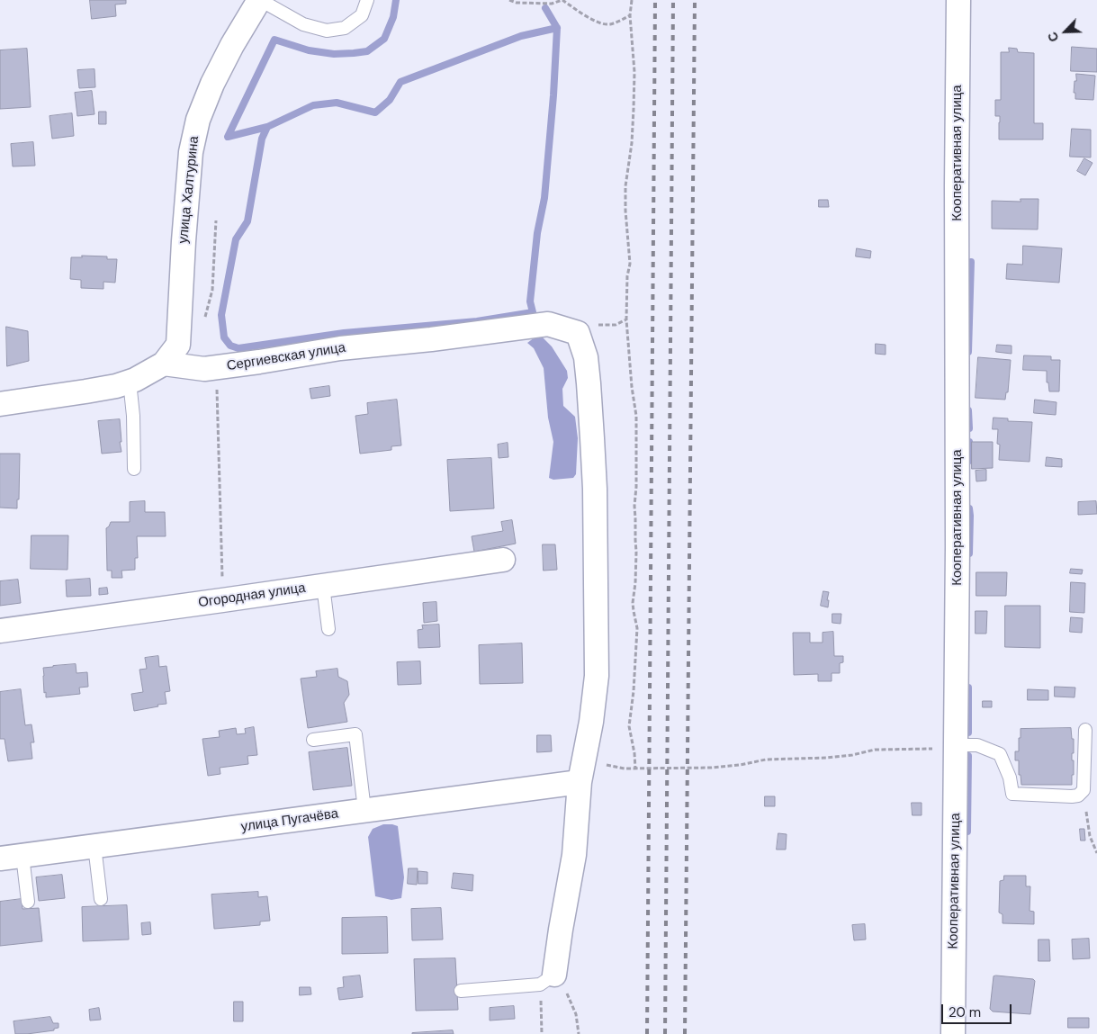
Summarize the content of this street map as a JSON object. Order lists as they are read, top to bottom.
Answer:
{
  "streets": {
    "street": [
      "Кооперативная улица",
      "улица Халтурина",
      "Сергиевская улица",
      "Огородная улица",
      "улица Пугачёва"
    ]
  },
  "crossings": [
    ["улица Халтурина", "Сергиевская улица"],
    ["Сергиевская улица", "улица Пугачёва"]
  ],
  "scale_bar": "20 m",
  "north": "bottom left"
}
